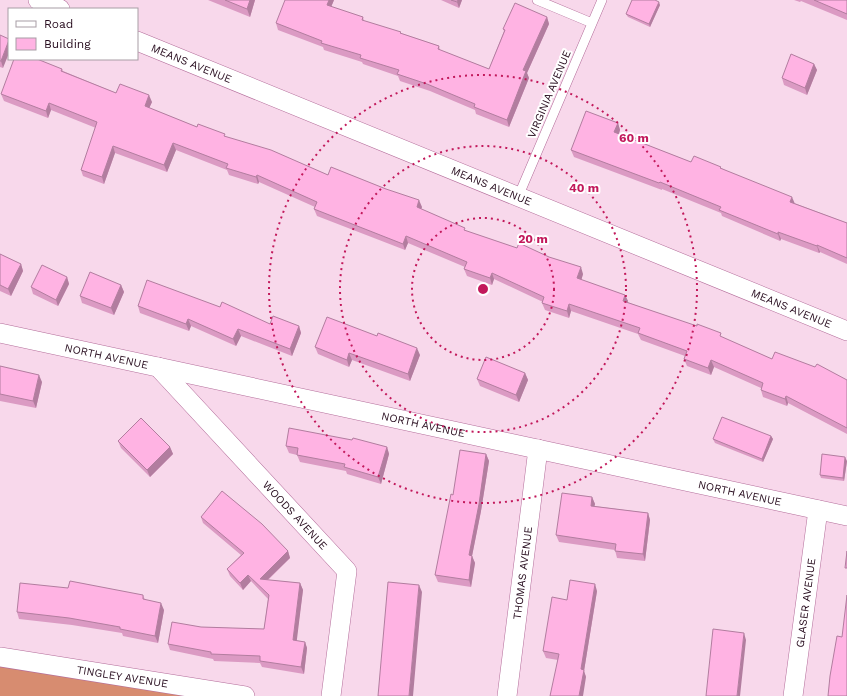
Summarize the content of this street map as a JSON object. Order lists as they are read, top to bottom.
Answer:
{
  "streets": {
    "street": [
      "MEANS AVENUE",
      "NORTH AVENUE",
      "WOODS AVENUE",
      "THOMAS AVENUE",
      "GLASER AVENUE",
      "TINGLEY AVENUE"
    ],
    "lane": ["VIRGINIA AVENUE"]
  },
  "crossings": [
    ["MEANS AVENUE", "VIRGINIA AVENUE"],
    ["NORTH AVENUE", "WOODS AVENUE"],
    ["NORTH AVENUE", "THOMAS AVENUE"],
    ["NORTH AVENUE", "GLASER AVENUE"]
  ],
  "legend": ["Road", "Building"],
  "rings": ["60 m", "40 m", "20 m"]
}
